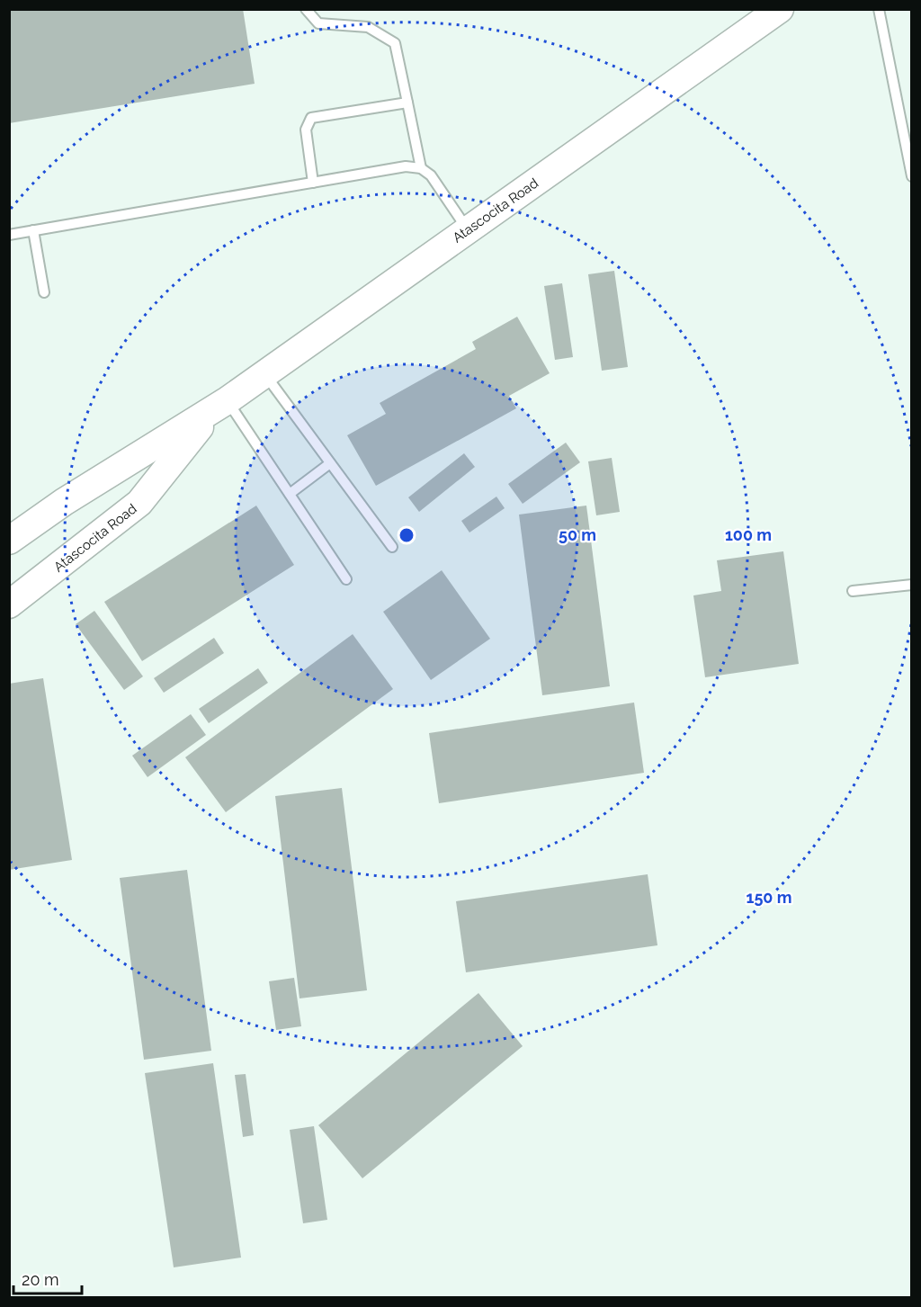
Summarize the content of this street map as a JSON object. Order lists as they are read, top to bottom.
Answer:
{
  "streets": {
    "main road": ["Atascocita Road"]
  },
  "scale_bar": "20 m",
  "rings": ["50 m", "100 m", "150 m"]
}
